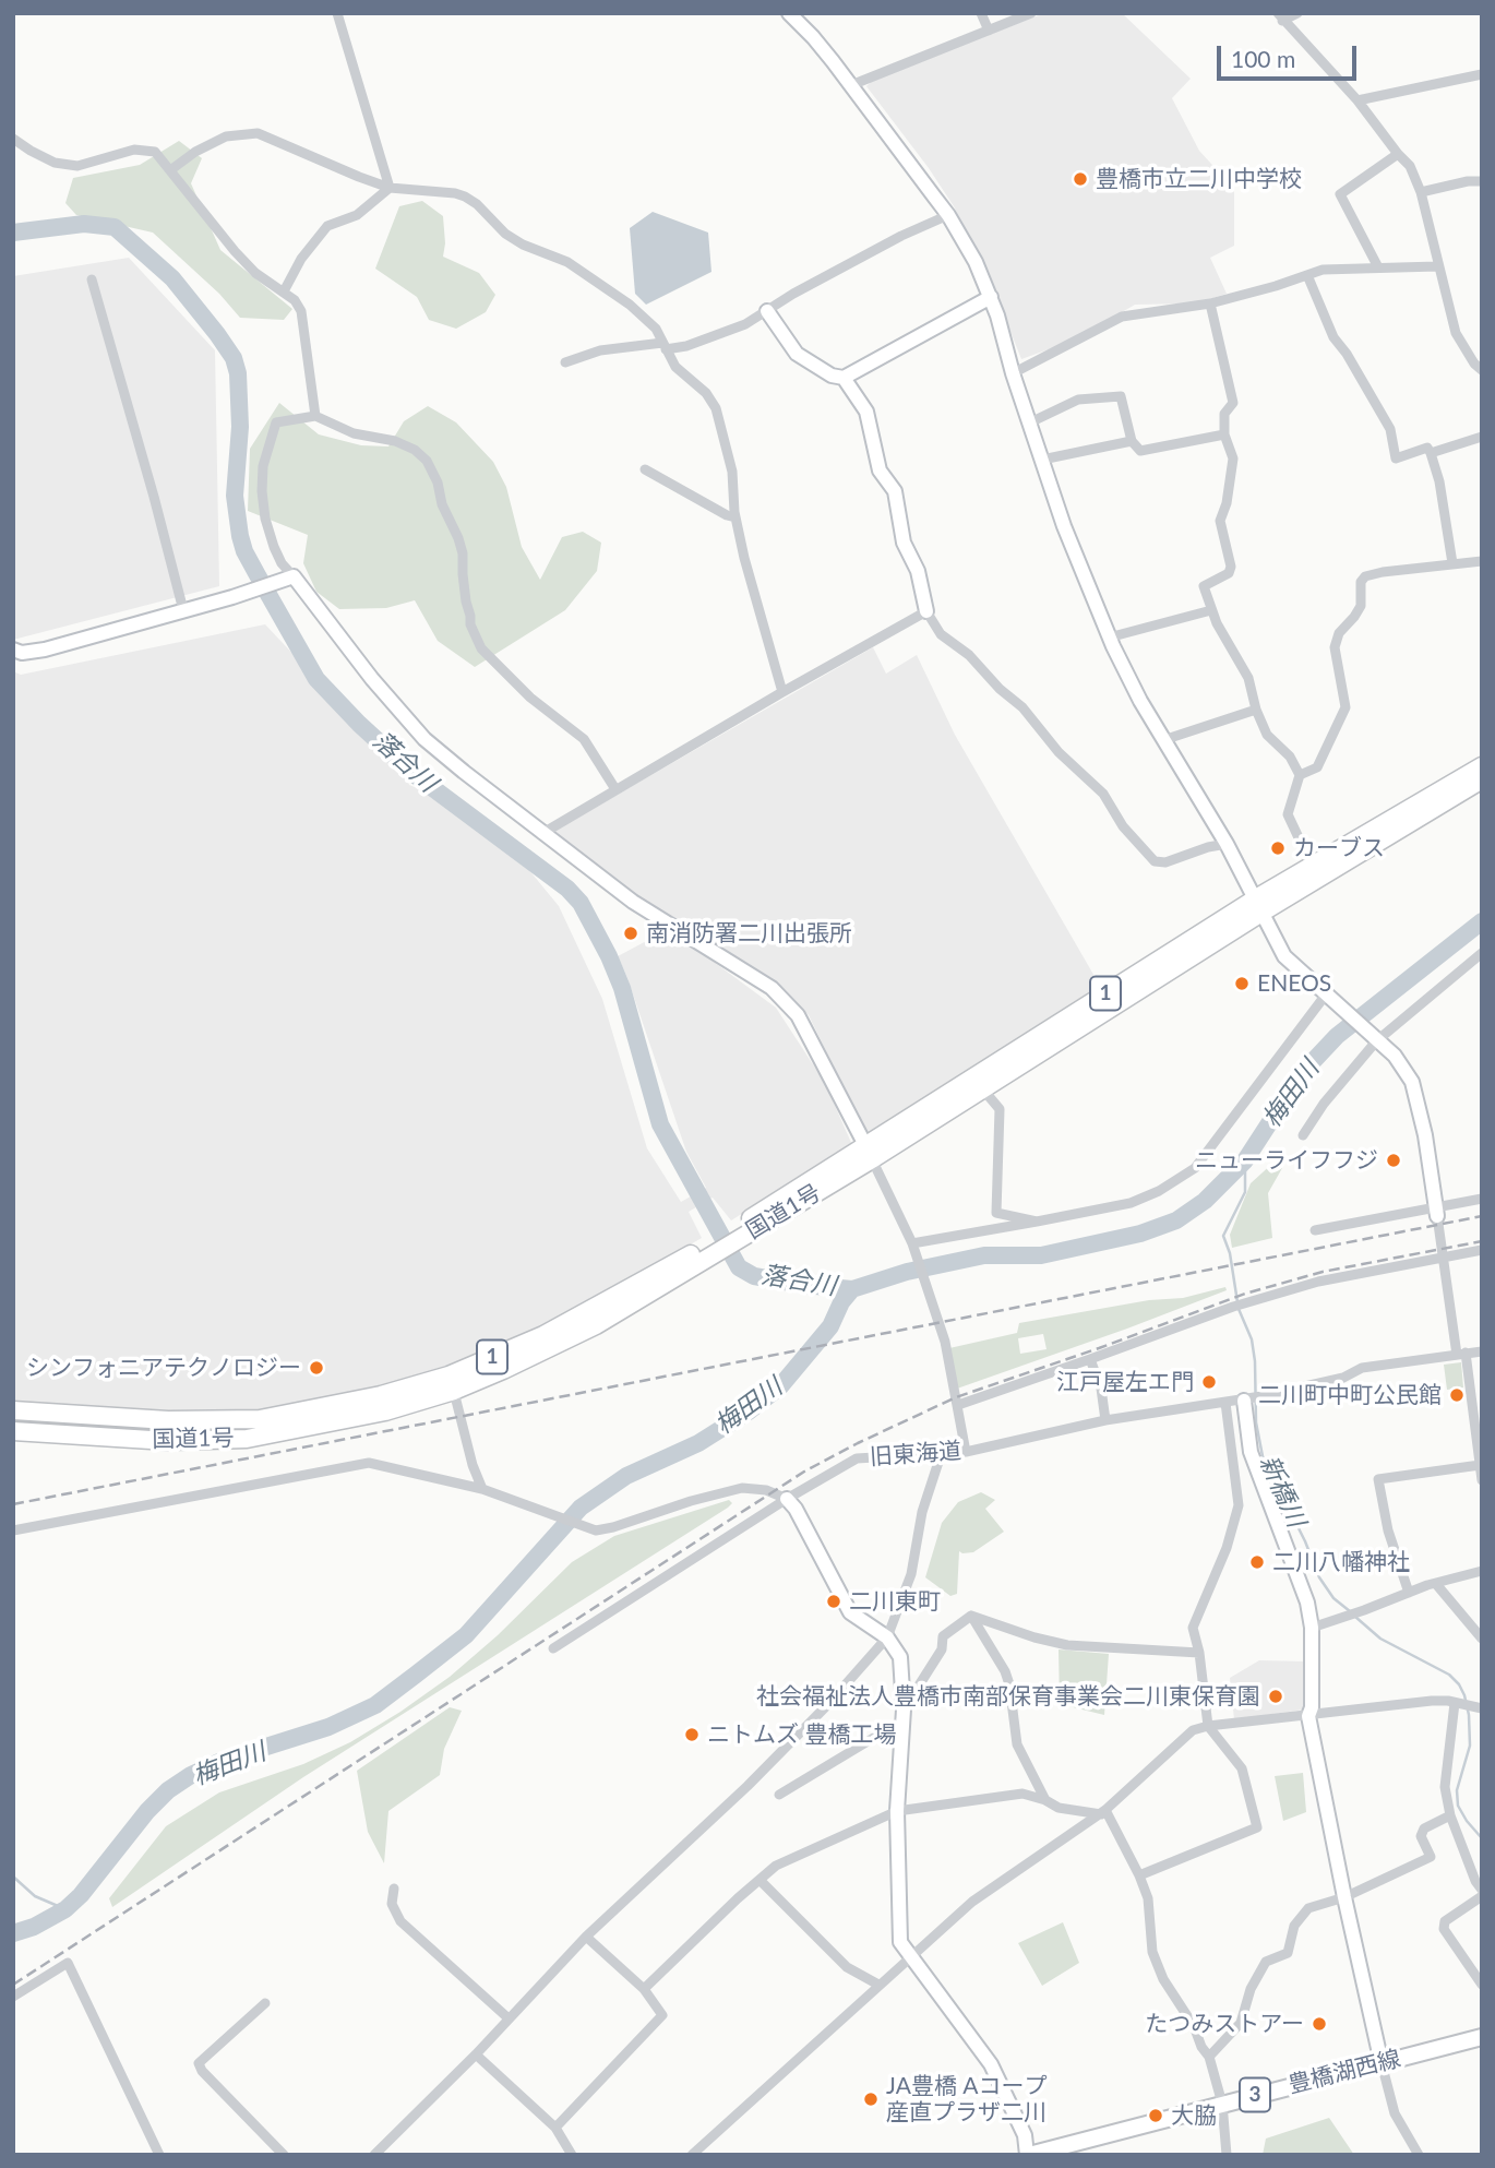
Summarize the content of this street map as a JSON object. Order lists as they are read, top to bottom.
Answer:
{
  "streets": {
    "highway": ["1", "国道1号"],
    "main road": ["豊橋湖西線", "3"],
    "street": ["旧東海道"]
  },
  "water": ["落合川", "梅田川", "新橋川"],
  "places": [
    "豊橋市立二川中学校",
    "カーブス",
    "南消防署二川出張所",
    "ENEOS",
    "ニューライフフジ",
    "シンフォニアテクノロジー",
    "江戸屋左エ門",
    "二川町中町公民館",
    "二川八幡神社",
    "二川東町",
    "社会福祉法人豊橋市南部保育事業会二川東保育園",
    "ニトムズ 豊橋工場",
    "たつみストアー",
    "JA豊橋 Aコープ 産直プラザ二川",
    "大脇"
  ],
  "scale_bar": "100 m"
}
